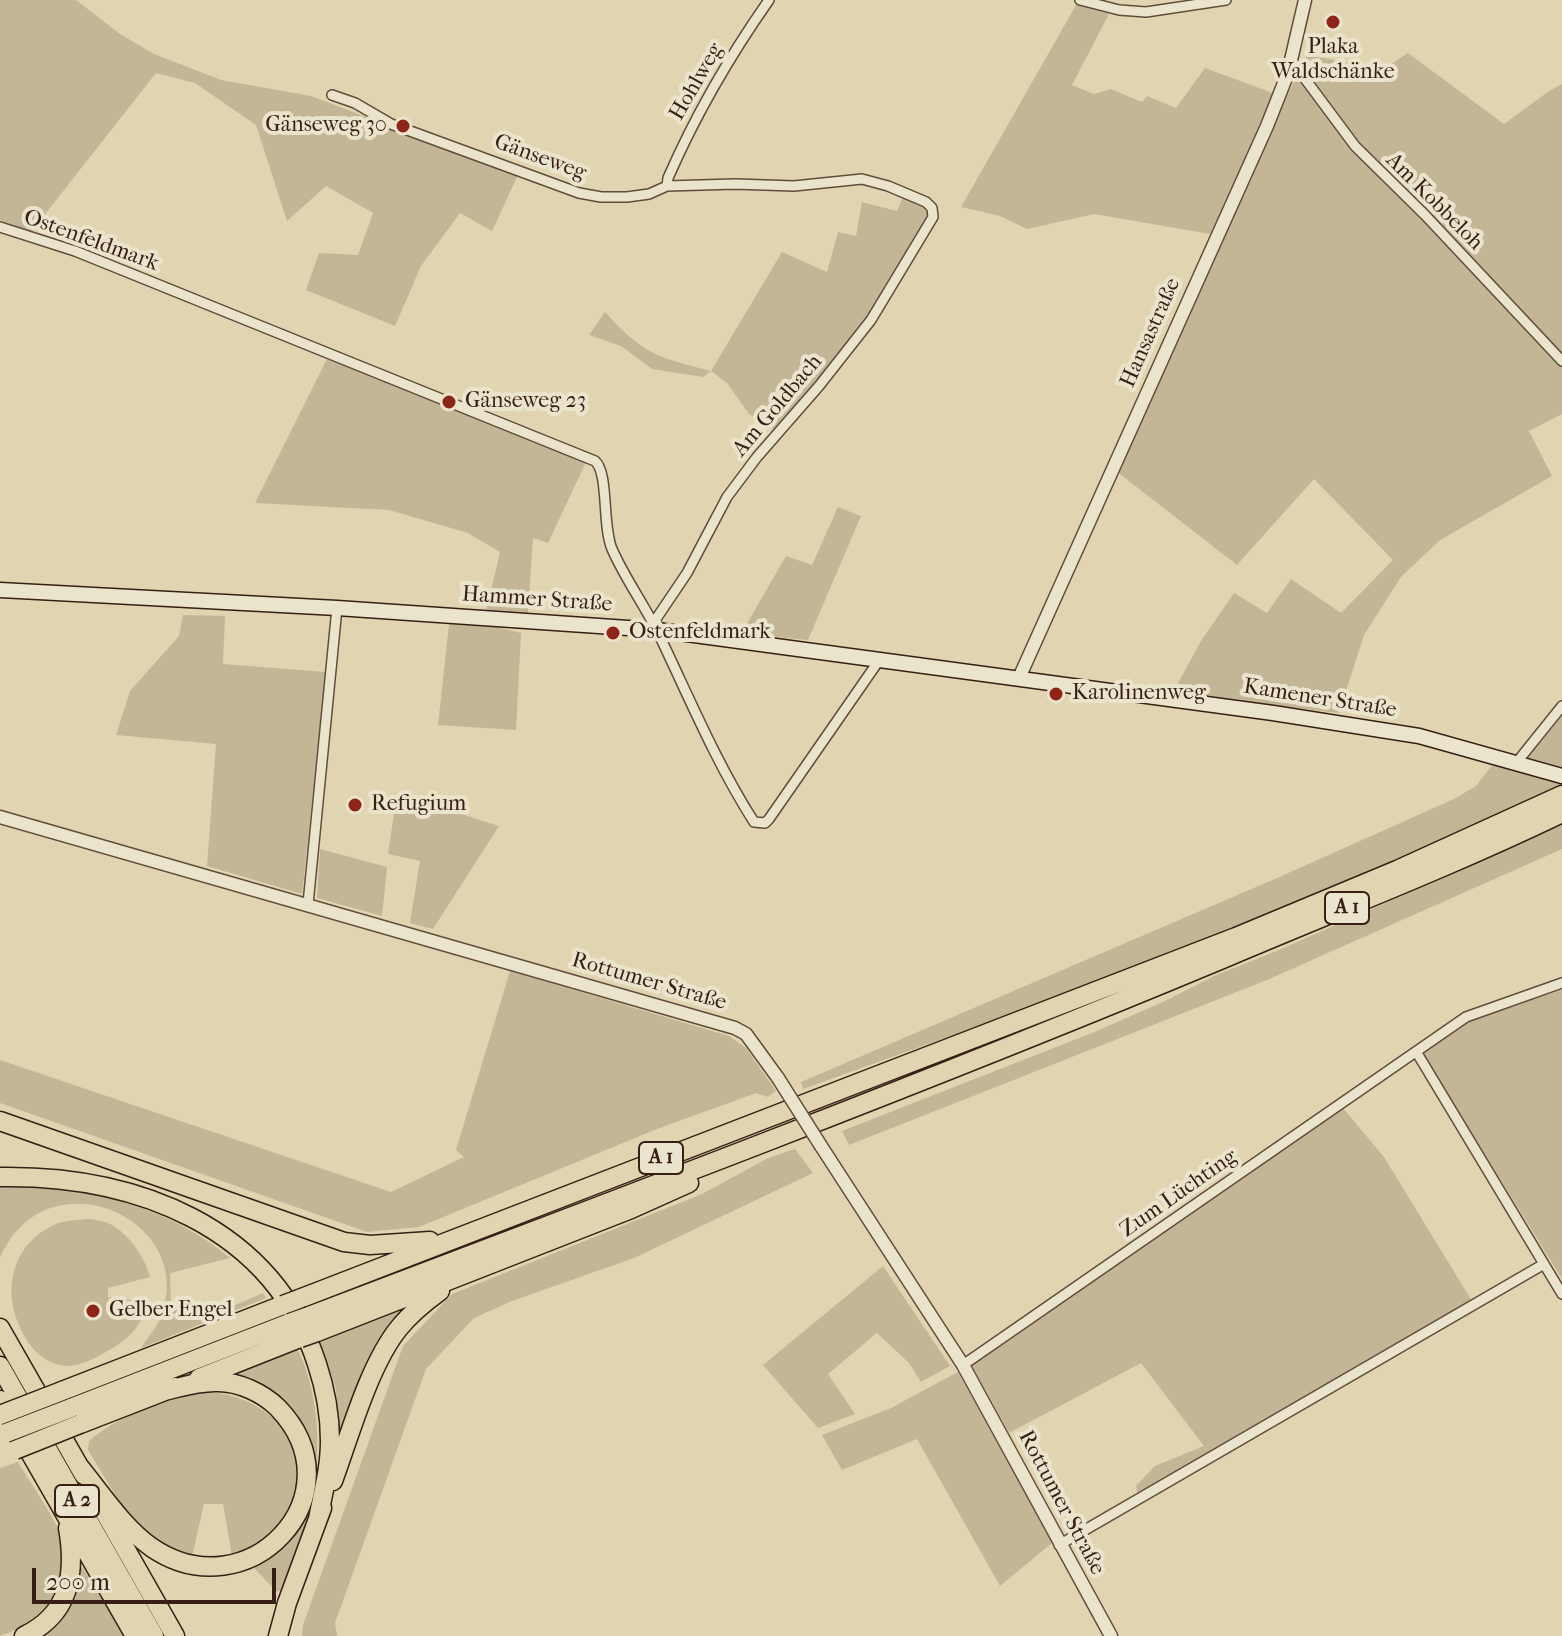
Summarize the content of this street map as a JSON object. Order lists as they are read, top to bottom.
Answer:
{
  "streets": {
    "highway": ["A 1", "A 2"],
    "main road": ["Hammer Straße", "Kamener Straße"],
    "street": [
      "Hohlweg",
      "Gänseweg",
      "Am Kobbeloh",
      "Ostenfeldmark",
      "Hansastraße",
      "Am Goldbach",
      "Rottumer Straße",
      "Zum Lüchting"
    ]
  },
  "crossings": [
    ["Hohlweg", "Gänseweg"],
    ["Gänseweg", "Am Goldbach"],
    ["Am Kobbeloh", "Hansastraße"],
    ["Ostenfeldmark", "Am Goldbach"],
    ["Ostenfeldmark", "Hammer Straße"],
    ["Hansastraße", "Hammer Straße"],
    ["Hansastraße", "Kamener Straße"],
    ["Am Goldbach", "Hammer Straße"],
    ["Hammer Straße", "Kamener Straße"],
    ["Rottumer Straße", "Zum Lüchting"]
  ],
  "places": [
    "Plaka Waldschänke",
    "Gänseweg 30",
    "Gänseweg 23",
    "Ostenfeldmark",
    "Karolinenweg",
    "Refugium",
    "Gelber Engel"
  ],
  "scale_bar": "200 m"
}
